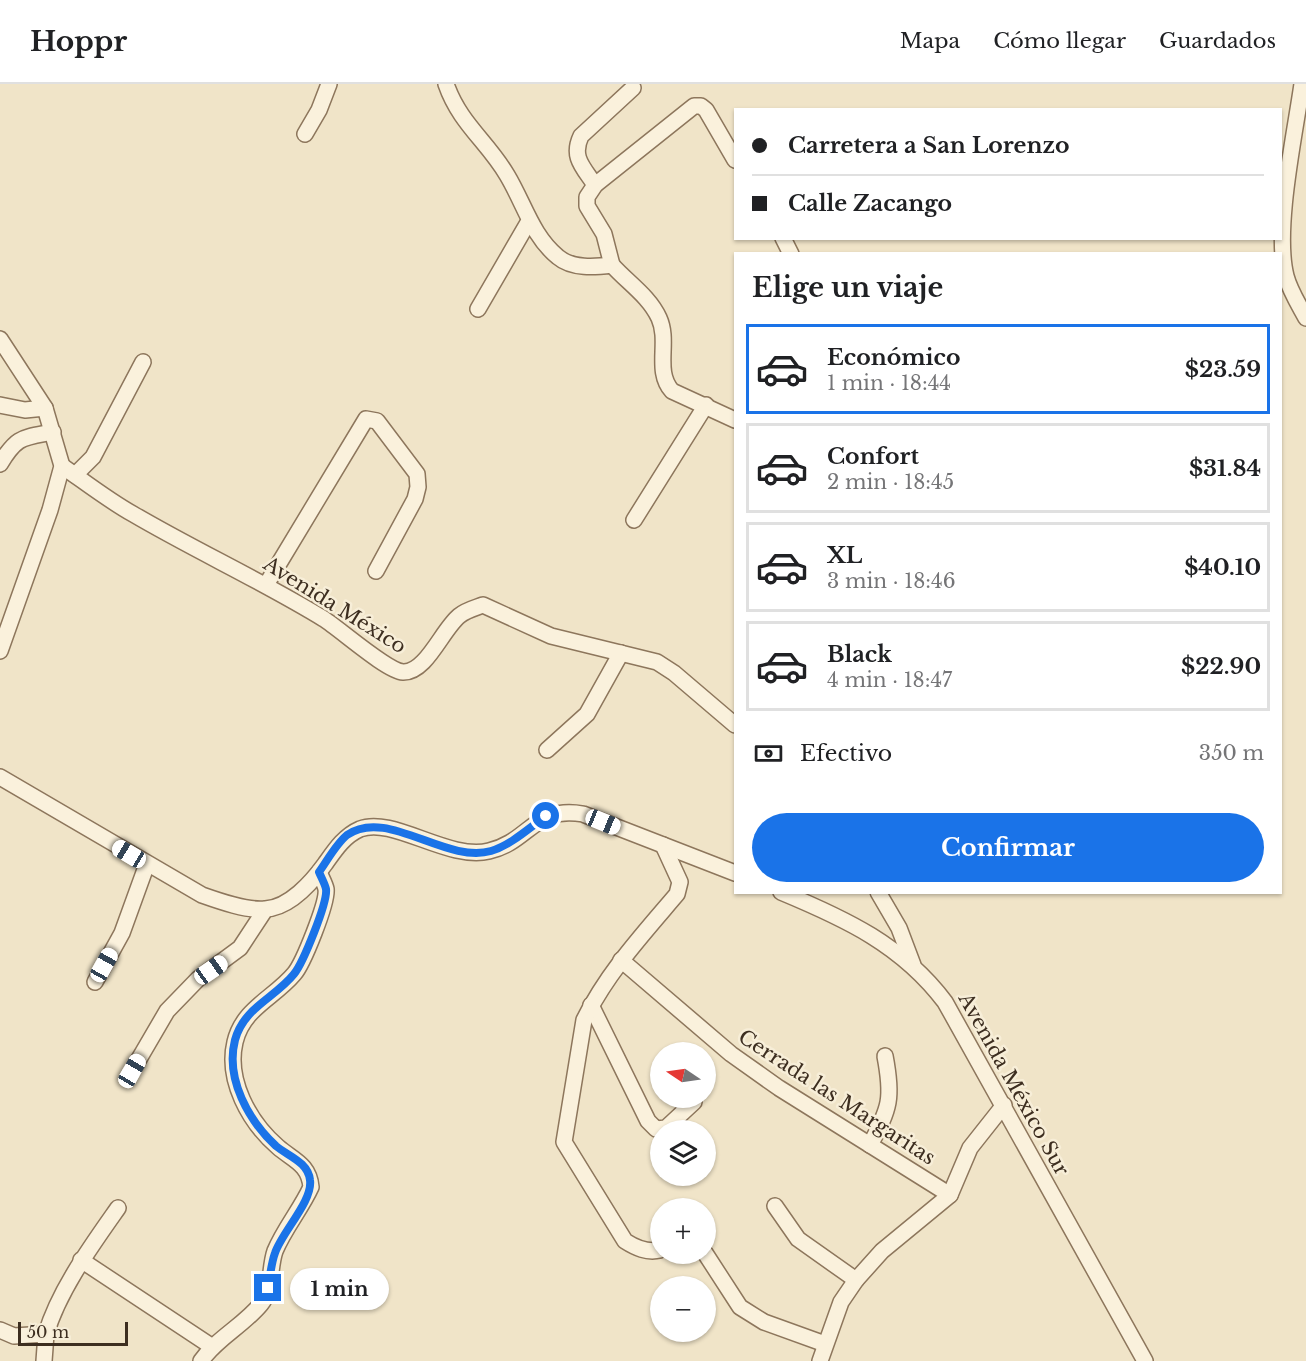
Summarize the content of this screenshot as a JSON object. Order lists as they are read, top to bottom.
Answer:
{
  "streets": {
    "street": ["Avenida México", "Avenida México Sur", "Cerrada las Margaritas"]
  },
  "scale_bar": "50 m",
  "north": "left",
  "page": {
    "header": "Hoppr",
    "nav": ["Mapa", "Cómo llegar", "Guardados"],
    "banner": ["Carretera a San Lorenzo", "Calle Zacango"],
    "heading": "Elige un viaje",
    "list": [
      {
        "name": "Económico",
        "note": "1 min · 18:44",
        "value": "$23.59"
      },
      {
        "name": "Confort",
        "note": "2 min · 18:45",
        "value": "$31.84"
      },
      {
        "name": "XL",
        "note": "3 min · 18:46",
        "value": "$40.10"
      },
      {
        "name": "Black",
        "note": "4 min · 18:47",
        "value": "$22.90"
      }
    ],
    "pay": ["Efectivo", "350 m"],
    "buttons": "Confirmar",
    "map_buttons": ["+", "−"],
    "bubble": "1 min",
    "scale": "50 m"
  }
}
